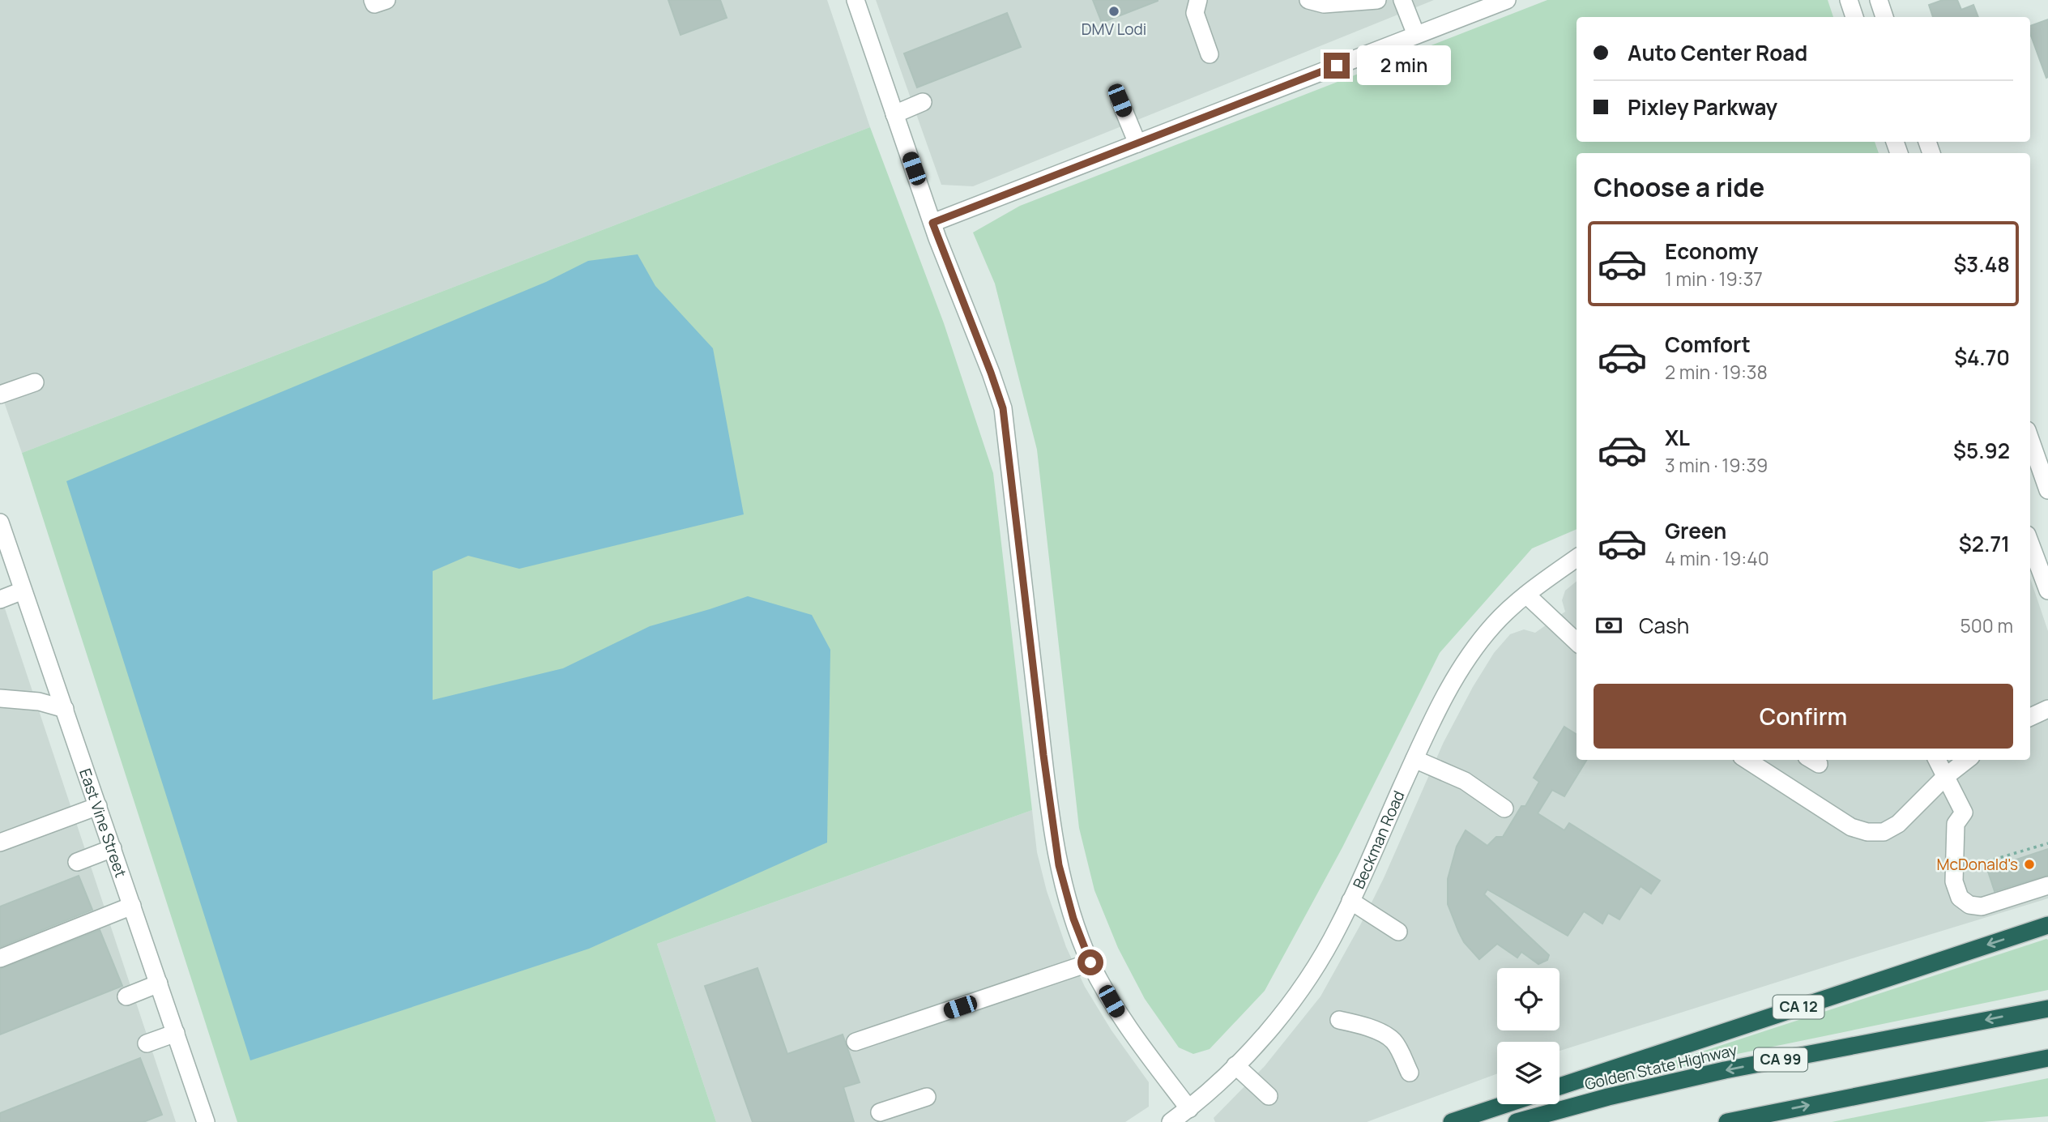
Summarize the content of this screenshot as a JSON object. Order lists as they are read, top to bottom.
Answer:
{
  "streets": {
    "highway": ["CA 12", "CA 99", "Golden State Highway"],
    "street": ["East Vine Street", "Beckman Road"]
  },
  "places": ["DMV Lodi", "McDonald's"],
  "page": {
    "banner": ["Auto Center Road", "Pixley Parkway"],
    "bubble": "2 min",
    "heading": "Choose a ride",
    "list": [
      {
        "name": "Economy",
        "note": "1 min · 19:37",
        "value": "$3.48"
      },
      {
        "name": "Comfort",
        "note": "2 min · 19:38",
        "value": "$4.70"
      },
      {
        "name": "XL",
        "note": "3 min · 19:39",
        "value": "$5.92"
      },
      {
        "name": "Green",
        "note": "4 min · 19:40",
        "value": "$2.71"
      }
    ],
    "pay": ["Cash", "500 m"],
    "buttons": "Confirm"
  }
}
